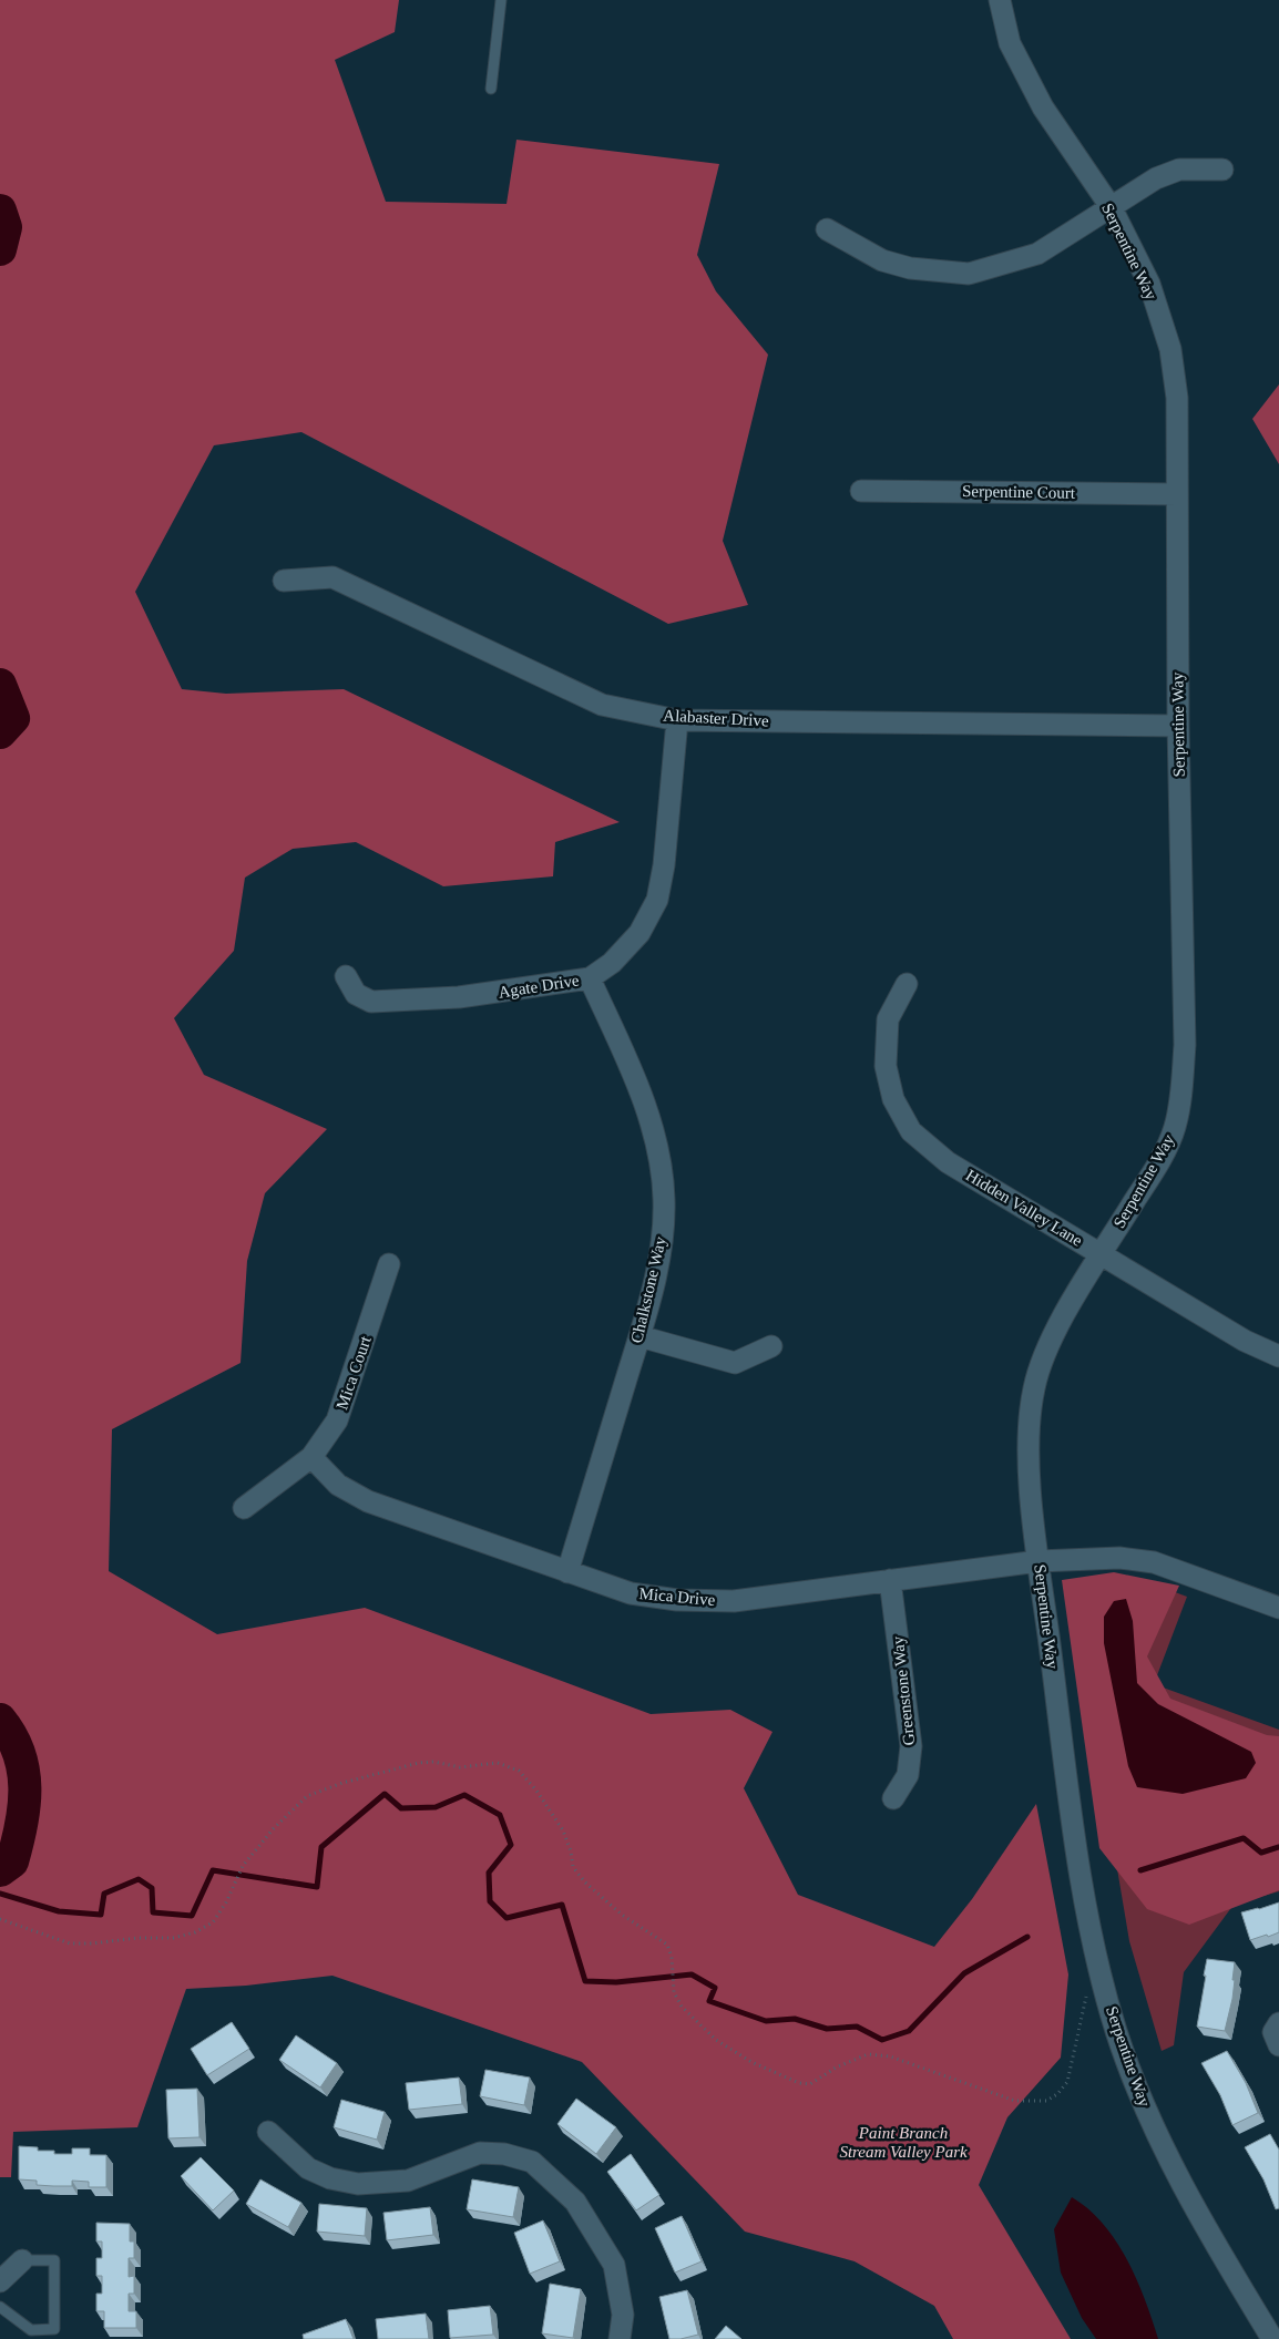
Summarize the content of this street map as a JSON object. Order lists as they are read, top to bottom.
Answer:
{
  "streets": {
    "street": [
      "Serpentine Way",
      "Serpentine Court",
      "Alabaster Drive",
      "Agate Drive",
      "Hidden Valley Lane",
      "Chalkstone Way",
      "Mica Court",
      "Mica Drive",
      "Greenstone Way"
    ]
  },
  "crossings": [
    ["Serpentine Way", "Serpentine Court"],
    ["Serpentine Way", "Alabaster Drive"],
    ["Serpentine Way", "Hidden Valley Lane"],
    ["Serpentine Way", "Mica Drive"],
    ["Alabaster Drive", "Agate Drive"],
    ["Agate Drive", "Chalkstone Way"],
    ["Chalkstone Way", "Mica Drive"],
    ["Mica Court", "Mica Drive"],
    ["Mica Drive", "Greenstone Way"]
  ],
  "parks": ["Paint Branch Stream Valley Park"]
}
